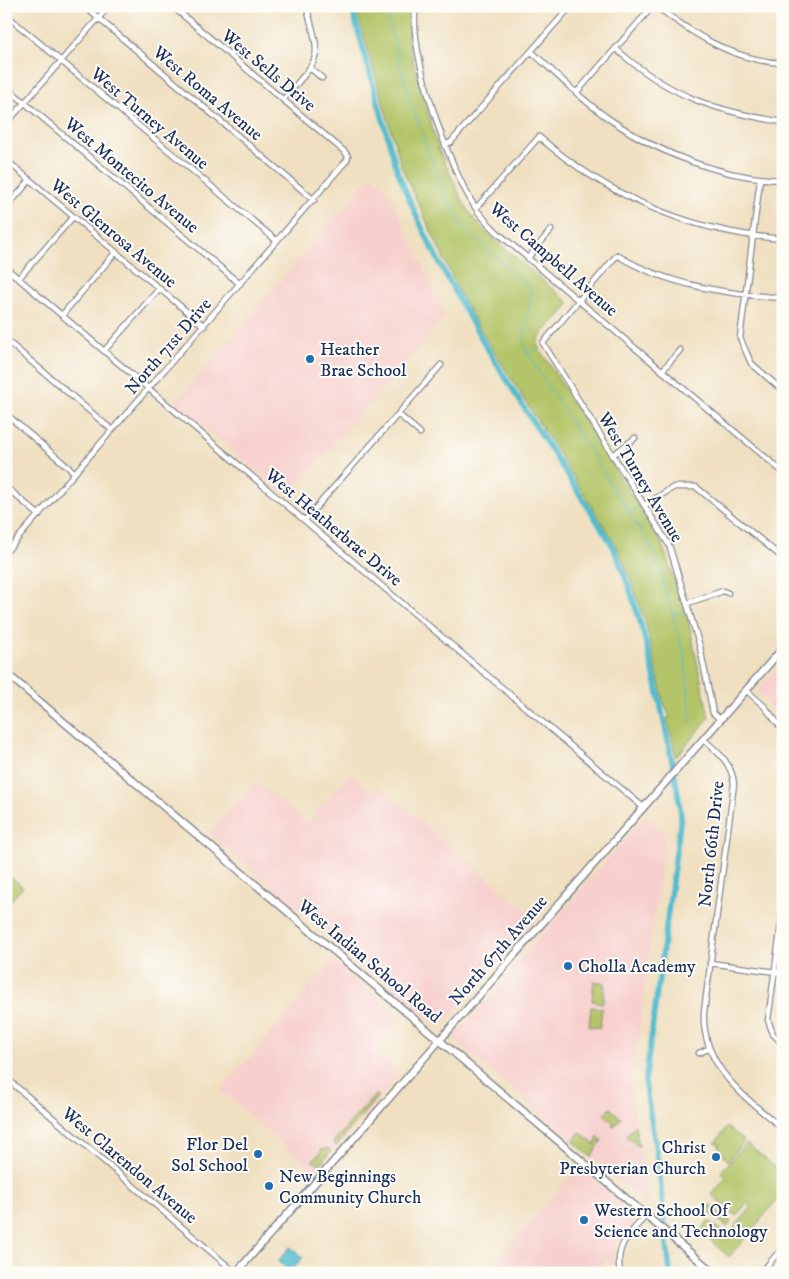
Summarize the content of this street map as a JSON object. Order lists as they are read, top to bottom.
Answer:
{
  "streets": {
    "main road": ["North 67th Avenue", "West Indian School Road"],
    "street": [
      "West Sells Drive",
      "West Roma Avenue",
      "West Turney Avenue",
      "West Montecito Avenue",
      "West Glenrosa Avenue",
      "West Campbell Avenue",
      "North 71st Drive",
      "West Heatherbrae Drive",
      "North 66th Drive",
      "West Clarendon Avenue"
    ]
  },
  "crossings": [
    ["West Sells Drive", "North 71st Drive"],
    ["West Roma Avenue", "North 71st Drive"],
    ["West Turney Avenue", "West Campbell Avenue"],
    ["West Turney Avenue", "North 71st Drive"],
    ["West Turney Avenue", "North 67th Avenue"],
    ["West Montecito Avenue", "North 71st Drive"],
    ["West Glenrosa Avenue", "North 71st Drive"],
    ["North 71st Drive", "West Heatherbrae Drive"],
    ["West Heatherbrae Drive", "North 67th Avenue"],
    ["North 66th Drive", "North 67th Avenue"],
    ["North 67th Avenue", "West Indian School Road"],
    ["North 67th Avenue", "West Clarendon Avenue"]
  ],
  "places": [
    "Heather Brae School",
    "Cholla Academy",
    "Flor Del Sol School",
    "Christ Presbyterian Church",
    "New Beginnings Community Church",
    "Western School Of Science and Technology"
  ]
}
